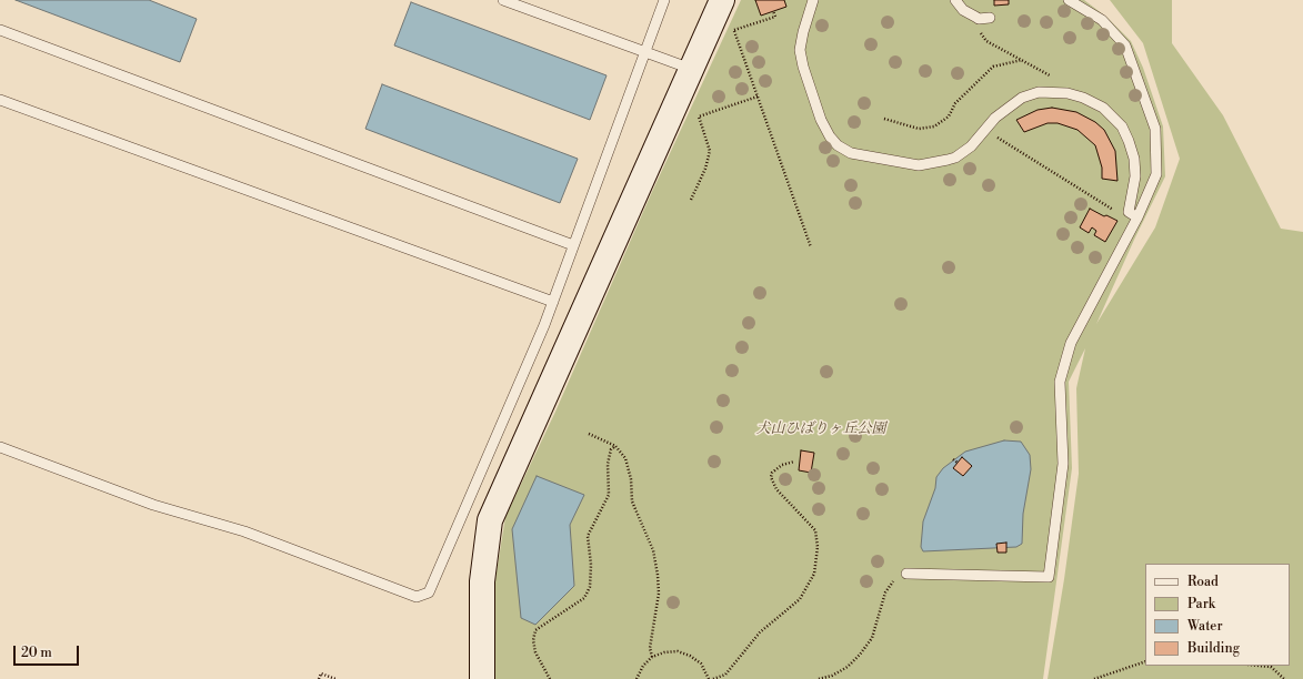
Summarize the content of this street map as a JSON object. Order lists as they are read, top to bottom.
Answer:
{
  "parks": ["犬山ひばりヶ丘公園"],
  "legend": [
    "Road",
    "Park",
    "Water",
    "Building"
  ],
  "scale_bar": "20 m"
}
